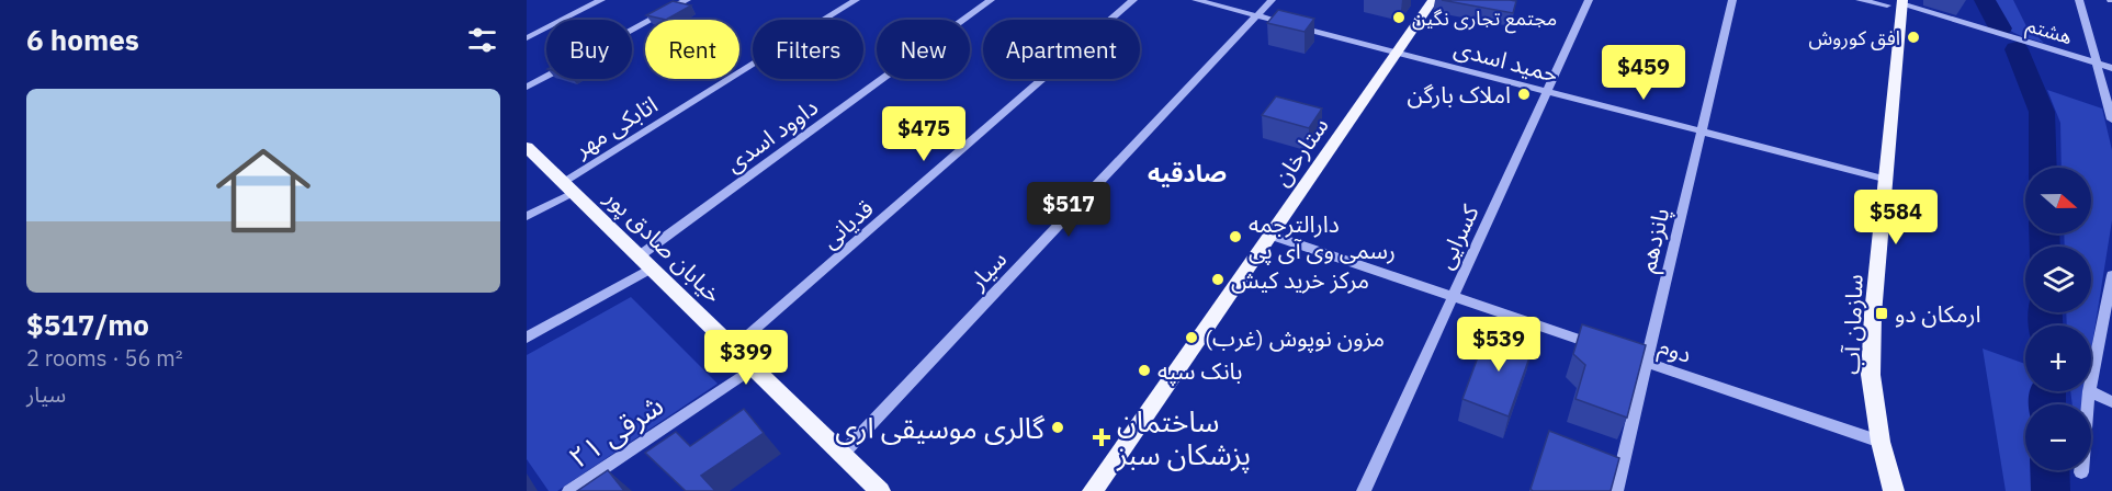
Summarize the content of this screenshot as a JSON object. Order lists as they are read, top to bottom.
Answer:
{
  "streets": {
    "main road": ["ستارخان", "خیابان صادق پور", "سازمان آب"],
    "street": [
      "هشتم",
      "حمید اسدی",
      "اتابکی مهر",
      "داوود اسدی",
      "قدیانی",
      "کسرایی",
      "پانزدهم",
      "سیار",
      "دوم",
      "۲۱ شرقی"
    ]
  },
  "crossings": [
    ["هشتم", "سازمان آب"],
    ["حمید اسدی", "ستارخان"],
    ["حمید اسدی", "کسرایی"],
    ["حمید اسدی", "پانزدهم"],
    ["حمید اسدی", "سیار"],
    ["حمید اسدی", "سازمان آب"],
    ["اتابکی مهر", "خیابان صادق پور"],
    ["داوود اسدی", "خیابان صادق پور"],
    ["ستارخان", "دوم"],
    ["قدیانی", "خیابان صادق پور"],
    ["کسرایی", "دوم"],
    ["پانزدهم", "دوم"],
    ["خیابان صادق پور", "سیار"],
    ["خیابان صادق پور", "۲۱ شرقی"],
    ["سازمان آب", "دوم"]
  ],
  "districts": ["صادقیه"],
  "places": {
    "other": [
      "مجتمع تجاری نگین",
      "افق کوروش",
      "املاک بارگن",
      "دارالترجمه رسمی وی آی پی",
      "مرکز خرید کیش",
      "مزون نوپوش (غرب)",
      "بانک سپه",
      "گالری موسیقی اری"
    ],
    "transit": ["ارمکان دو"],
    "health": ["ساختمان پزشکان سبز"]
  },
  "north": "right",
  "page": {
    "heading": "6 homes",
    "chip": [
      "Buy",
      "Rent",
      "Filters",
      "New",
      "Apartment"
    ],
    "price": [
      "$459",
      "$475",
      "$517",
      "$584",
      "$539",
      "$399"
    ],
    "list": [
      {
        "name": "$517/mo",
        "note": "2 rooms · 56 m² · سیار"
      }
    ],
    "map_buttons": ["+", "−"]
  }
}
